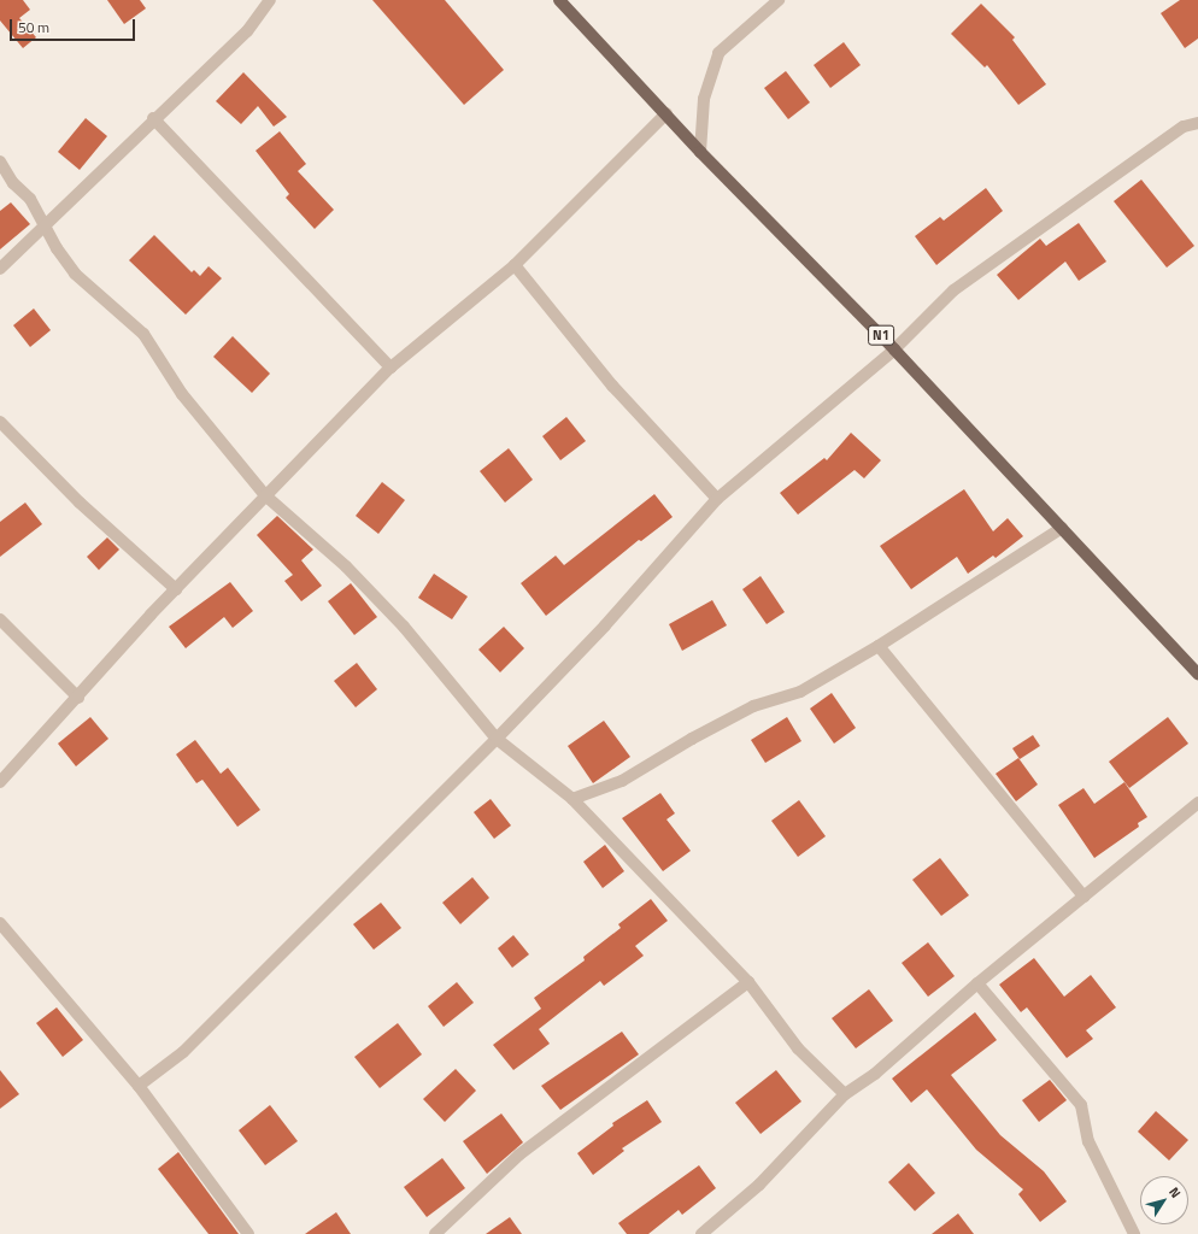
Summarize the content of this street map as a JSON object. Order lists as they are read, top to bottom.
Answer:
{
  "streets": {
    "main road": ["N1"]
  },
  "scale_bar": "50 m",
  "north": "top right"
}
